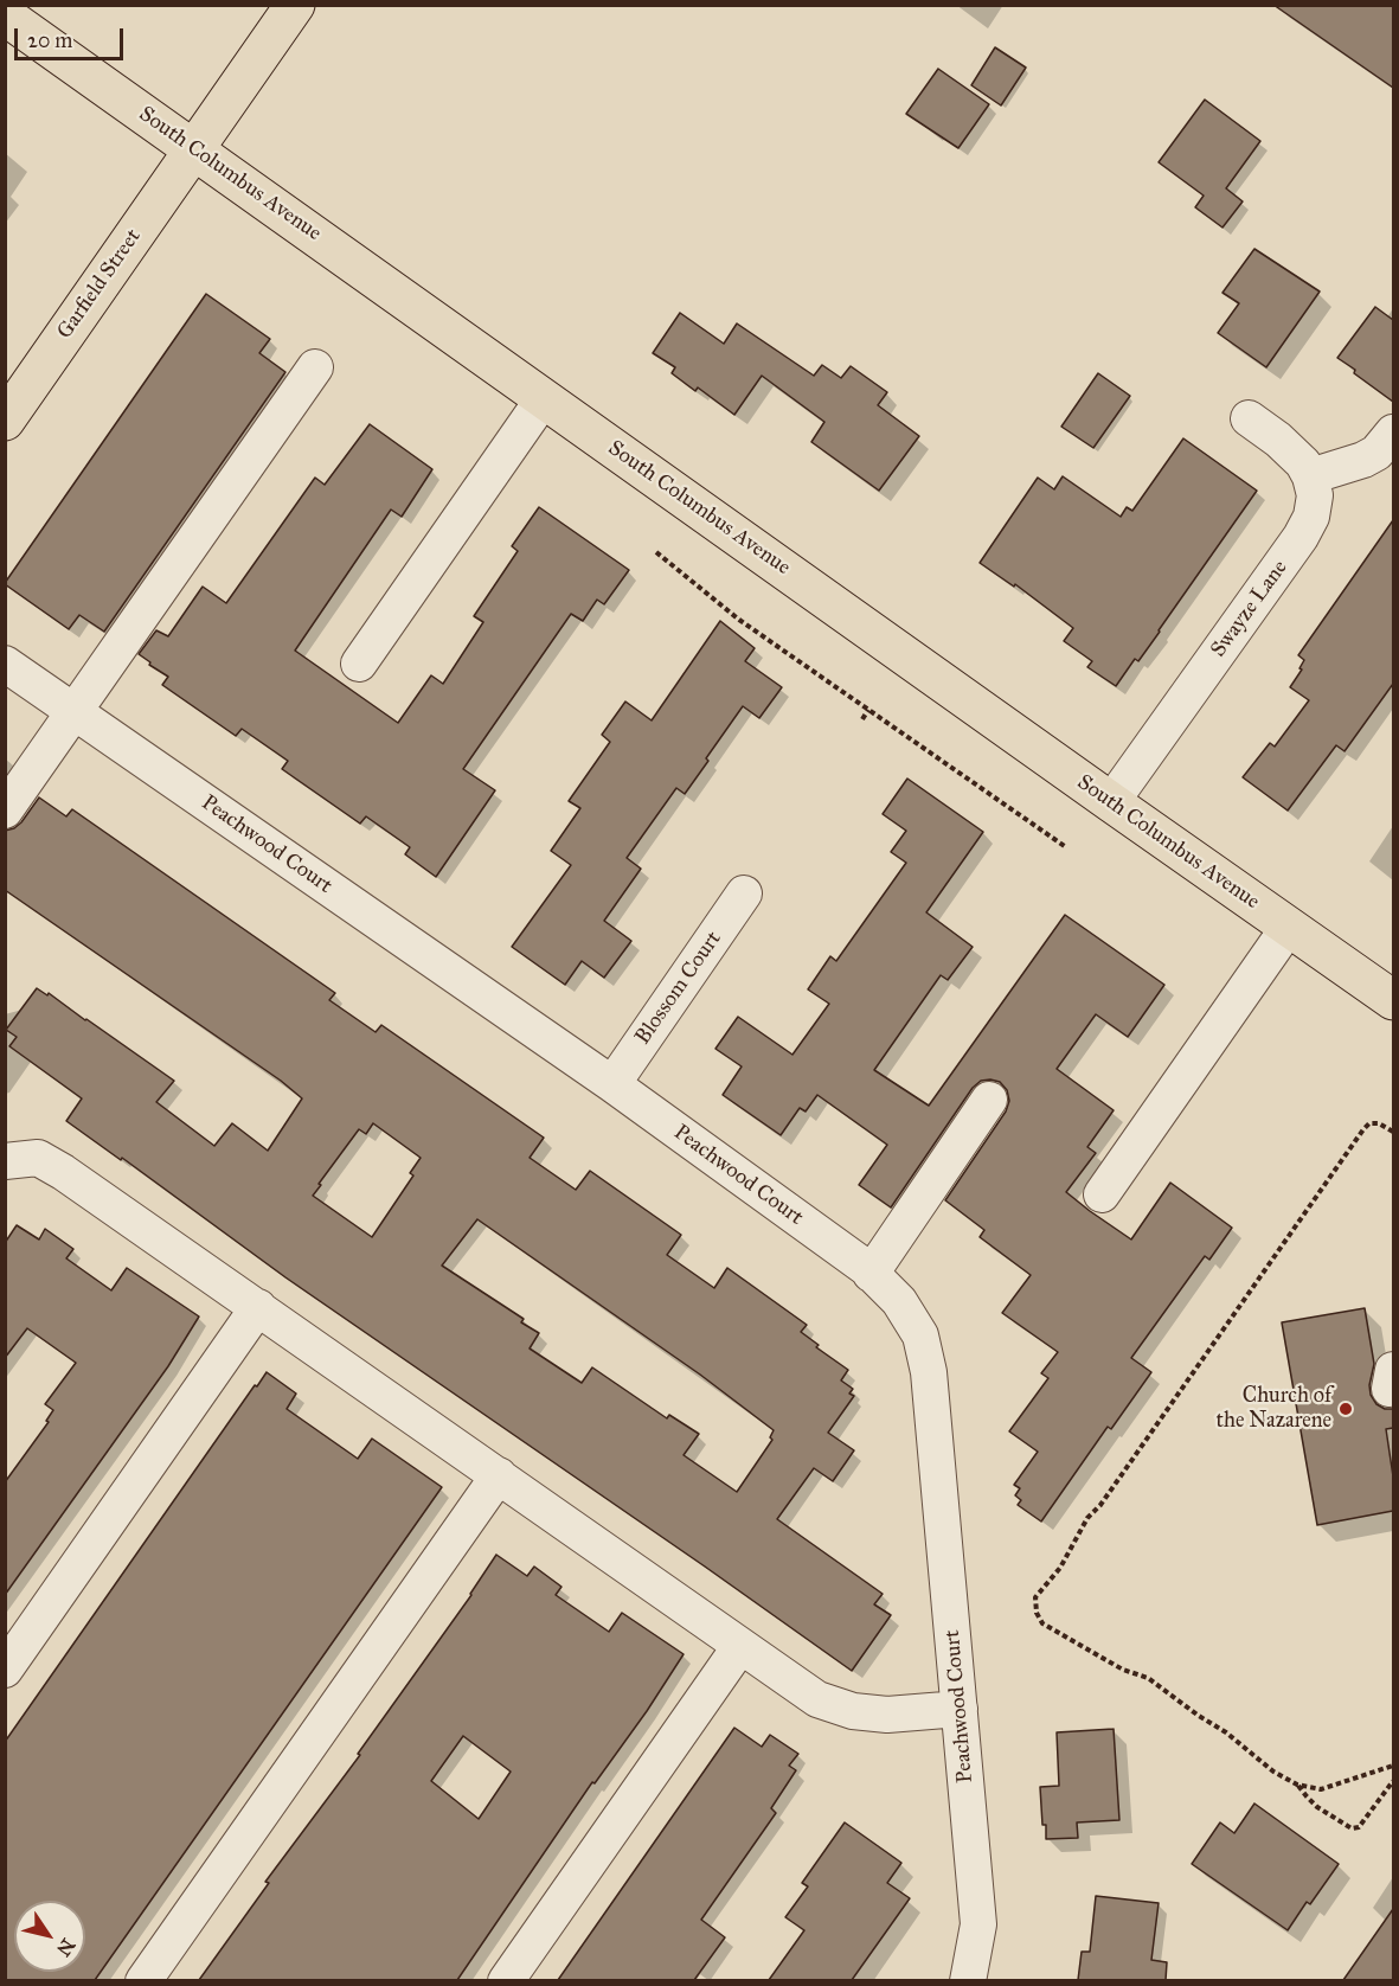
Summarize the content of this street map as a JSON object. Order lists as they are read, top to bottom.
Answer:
{
  "streets": {
    "main road": ["South Columbus Avenue", "Garfield Street"],
    "street": ["Swayze Lane", "Peachwood Court", "Blossom Court"]
  },
  "crossings": [
    ["South Columbus Avenue", "Garfield Street"],
    ["South Columbus Avenue", "Swayze Lane"],
    ["Peachwood Court", "Blossom Court"]
  ],
  "places": ["Church of the Nazarene"],
  "scale_bar": "20 m",
  "north": "bottom right"
}
